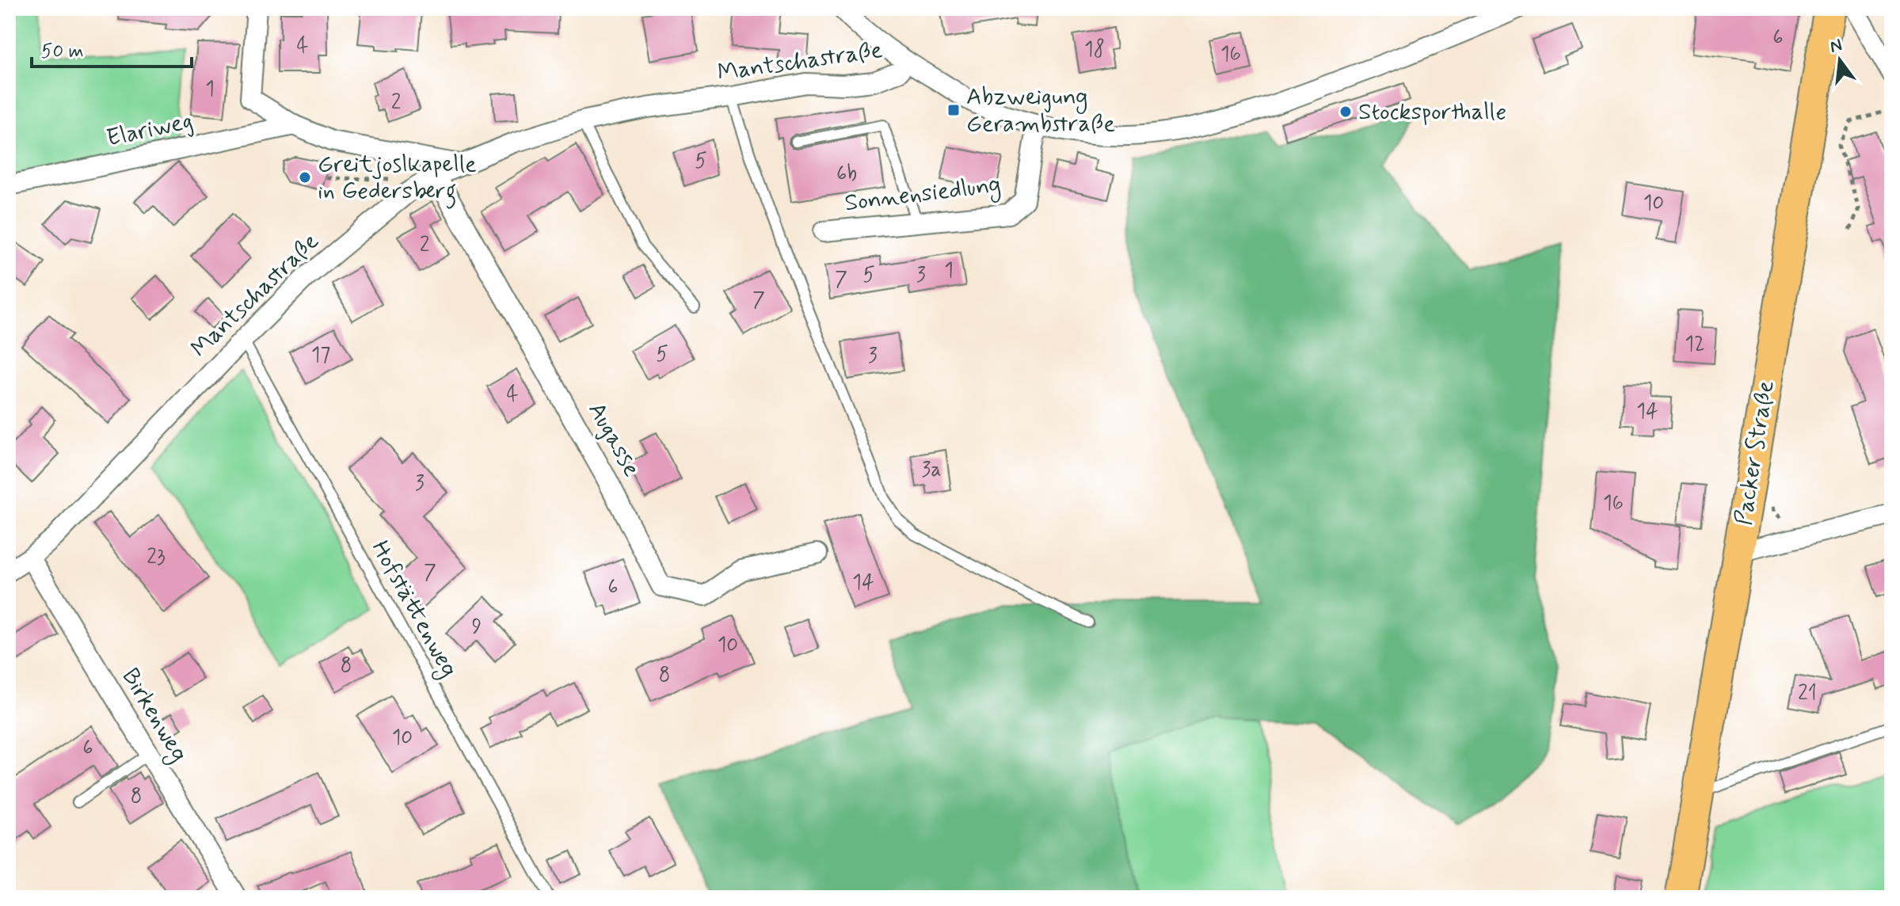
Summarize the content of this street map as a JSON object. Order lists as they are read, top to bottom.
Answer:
{
  "streets": {
    "main road": ["Packer Straße"],
    "street": [
      "Mantschastraße",
      "Elariweg",
      "Sonnensiedlung",
      "Augasse",
      "Birkenweg"
    ],
    "lane": ["Hofstättenweg"]
  },
  "crossings": [
    ["Mantschastraße", "Augasse"],
    ["Mantschastraße", "Hofstättenweg"],
    ["Mantschastraße", "Birkenweg"]
  ],
  "places": {
    "transit": ["Abzweigung Gerambstraße"],
    "other": ["Stocksporthalle", "Greitjoslkapelle in Gedersberg"]
  },
  "house_numbers": [
    "6",
    "4",
    "18",
    "16",
    "1",
    "2",
    "5",
    "6b",
    "10",
    "2",
    "1",
    "5",
    "3",
    "7",
    "7",
    "12",
    "5",
    "17",
    "3",
    "4",
    "14",
    "3a",
    "3",
    "16",
    "23",
    "7",
    "14",
    "6",
    "9",
    "10",
    "8",
    "8",
    "21",
    "10",
    "6",
    "8"
  ],
  "scale_bar": "50 m",
  "north": "top"
}
